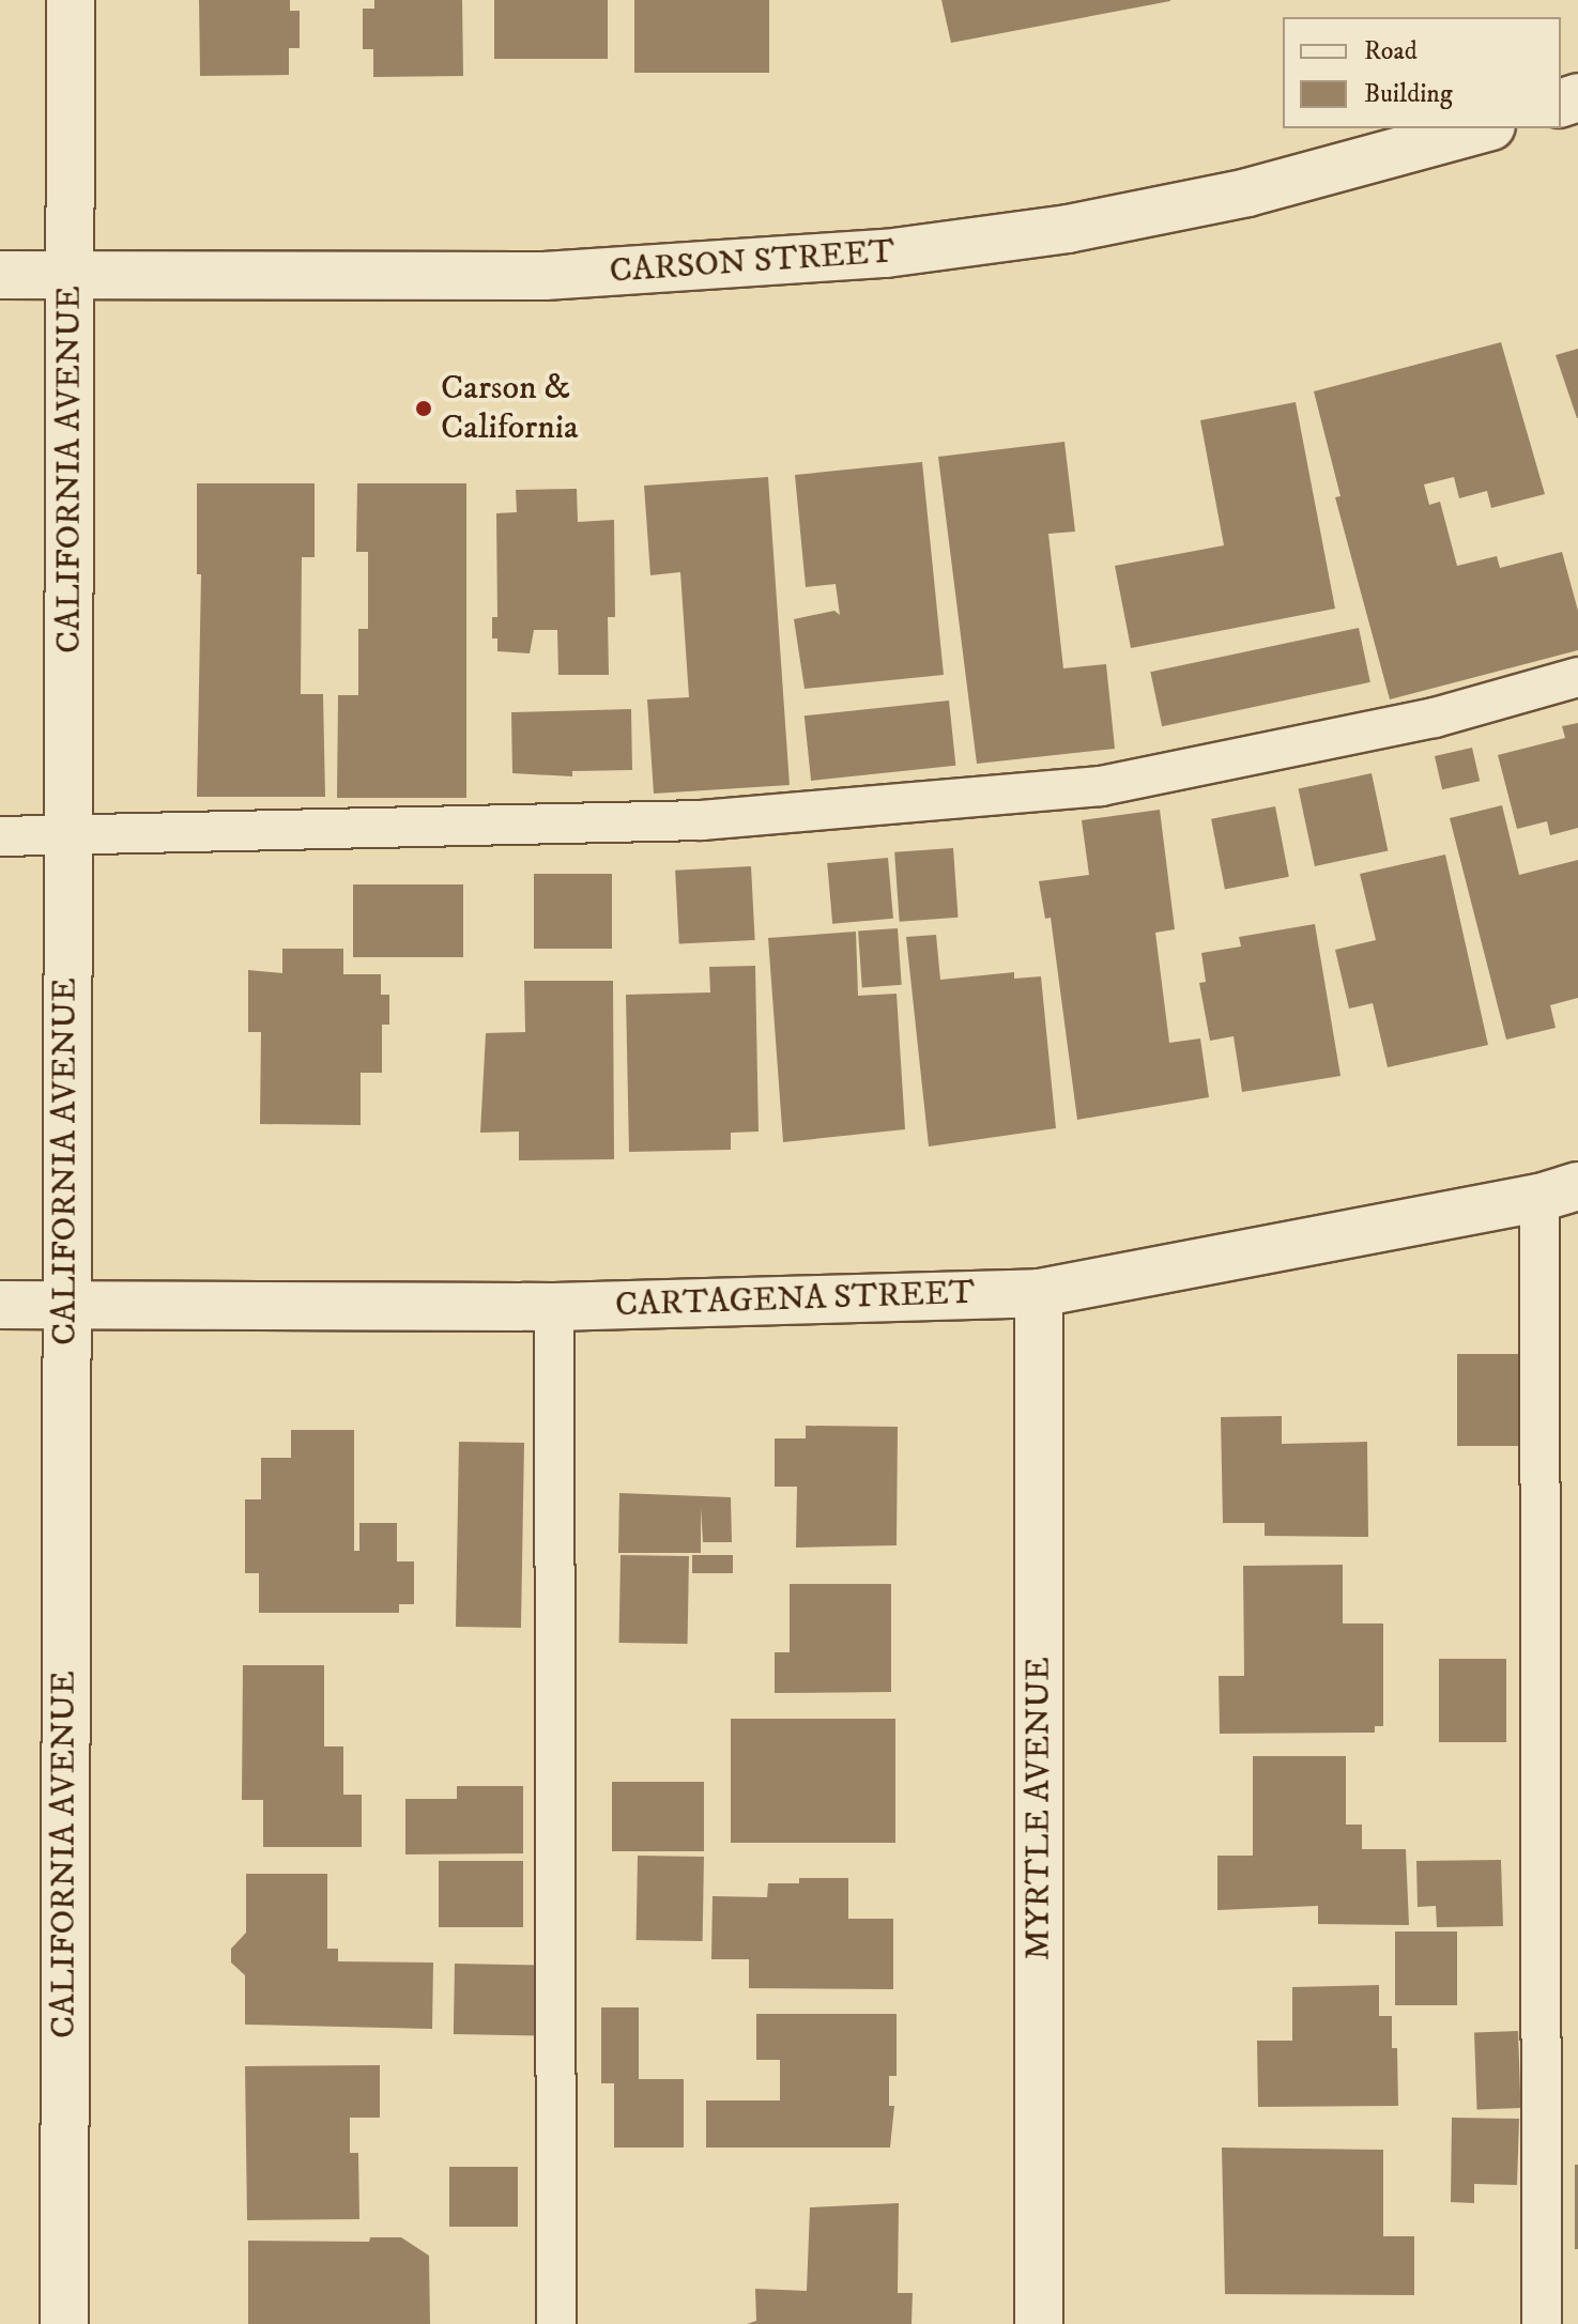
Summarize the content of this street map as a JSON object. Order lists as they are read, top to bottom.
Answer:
{
  "streets": {
    "street": [
      "CARSON STREET",
      "CALIFORNIA AVENUE",
      "CARTAGENA STREET",
      "MYRTLE AVENUE"
    ]
  },
  "crossings": [
    ["CARSON STREET", "CALIFORNIA AVENUE"],
    ["CALIFORNIA AVENUE", "CARTAGENA STREET"],
    ["CARTAGENA STREET", "MYRTLE AVENUE"]
  ],
  "places": ["Carson & California"],
  "legend": ["Road", "Building"]
}
